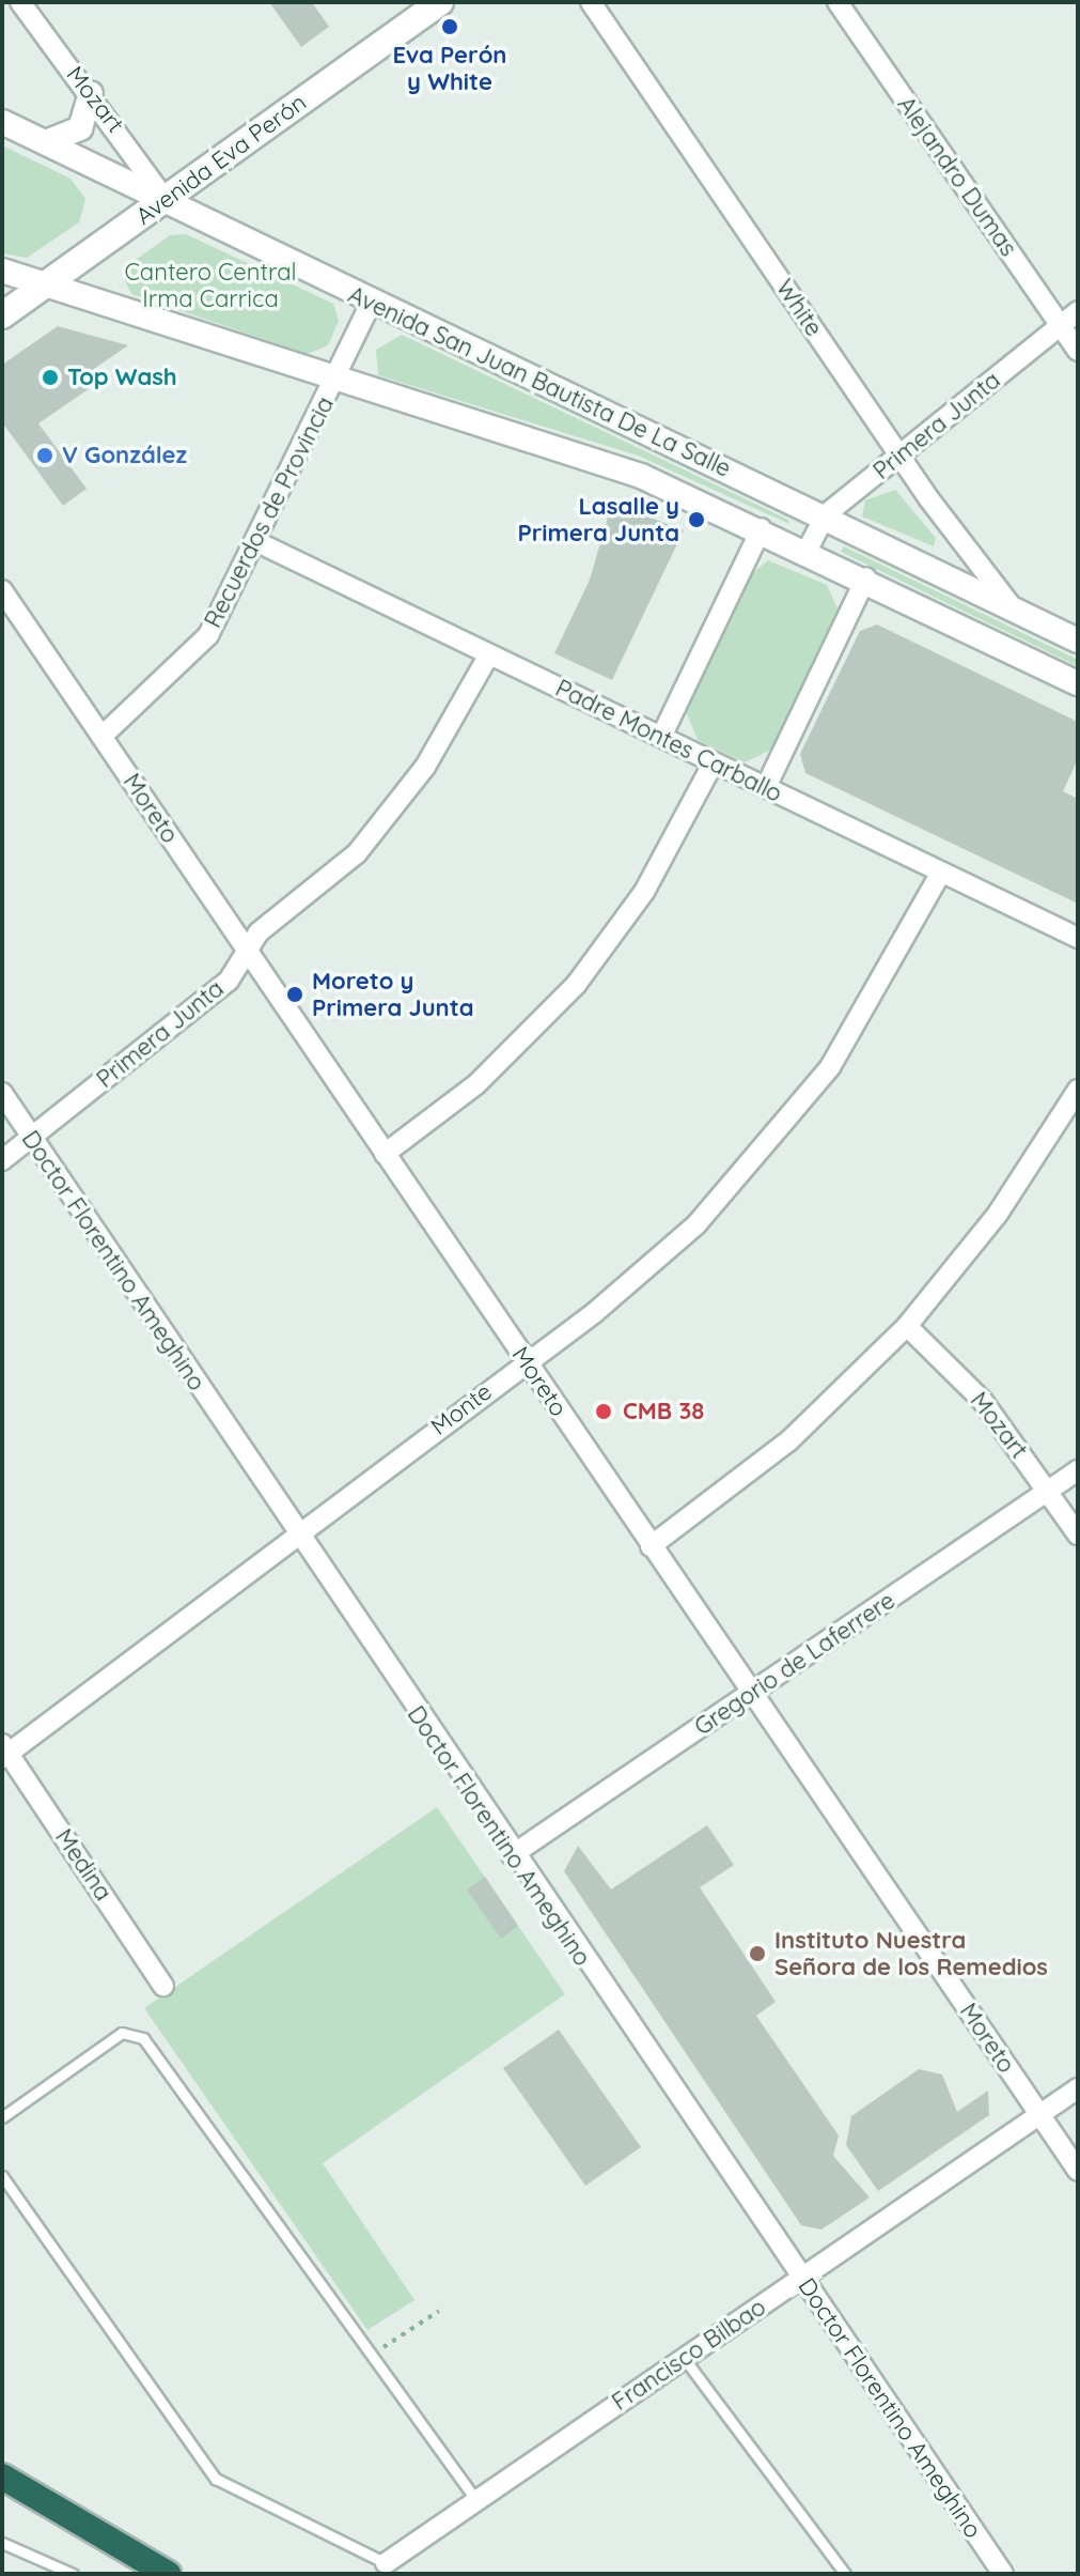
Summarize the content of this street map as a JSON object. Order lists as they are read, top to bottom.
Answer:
{
  "streets": {
    "main road": ["Avenida Eva Perón"],
    "street": [
      "Mozart",
      "Alejandro Dumas",
      "White",
      "Avenida San Juan Bautista De La Salle",
      "Primera Junta",
      "Recuerdos de Provincia",
      "Padre Montes Carballo",
      "Moreto",
      "Doctor Florentino Ameghino",
      "Monte",
      "Gregorio de Laferrere",
      "Medina",
      "Francisco Bilbao"
    ]
  },
  "crossings": [
    ["Mozart", "Avenida Eva Perón"],
    ["Mozart", "Avenida San Juan Bautista De La Salle"],
    ["Mozart", "Gregorio de Laferrere"],
    ["Avenida Eva Perón", "Avenida San Juan Bautista De La Salle"],
    ["Alejandro Dumas", "Primera Junta"],
    ["White", "Avenida San Juan Bautista De La Salle"],
    ["White", "Primera Junta"],
    ["Avenida San Juan Bautista De La Salle", "Primera Junta"],
    ["Avenida San Juan Bautista De La Salle", "Recuerdos de Provincia"],
    ["Primera Junta", "Padre Montes Carballo"],
    ["Primera Junta", "Moreto"],
    ["Primera Junta", "Doctor Florentino Ameghino"],
    ["Recuerdos de Provincia", "Padre Montes Carballo"],
    ["Recuerdos de Provincia", "Moreto"],
    ["Padre Montes Carballo", "Monte"],
    ["Moreto", "Monte"],
    ["Moreto", "Gregorio de Laferrere"],
    ["Moreto", "Francisco Bilbao"],
    ["Doctor Florentino Ameghino", "Monte"],
    ["Doctor Florentino Ameghino", "Gregorio de Laferrere"],
    ["Doctor Florentino Ameghino", "Francisco Bilbao"],
    ["Monte", "Medina"]
  ],
  "parks": ["Cantero Central Irma Carrica"],
  "places": [
    "Eva Perón y White",
    "Top Wash",
    "V González",
    "Lasalle y Primera Junta",
    "Moreto y Primera Junta",
    "CMB 38",
    "Instituto Nuestra Señora de los Remedios"
  ]
}
